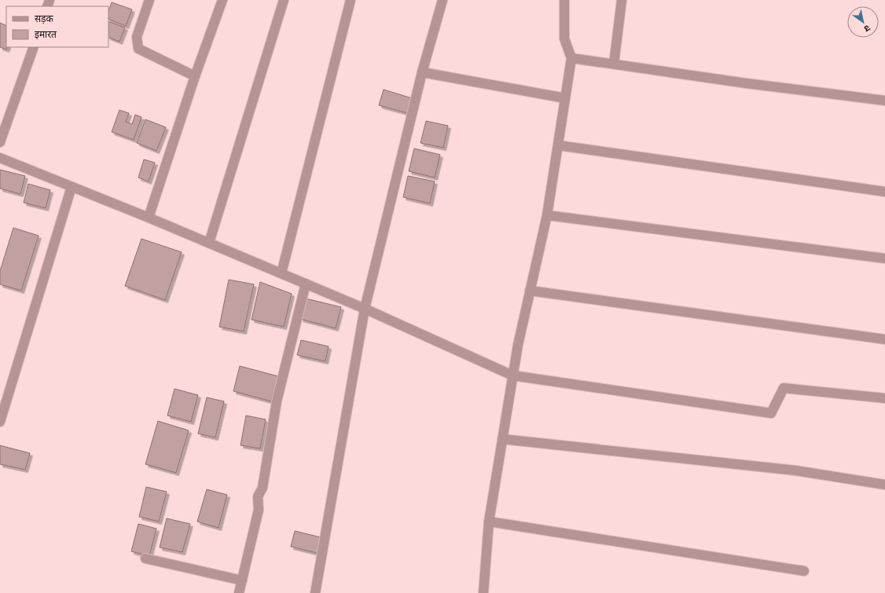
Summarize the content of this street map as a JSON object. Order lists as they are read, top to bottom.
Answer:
{
  "legend": ["सड़क", "इमारत"],
  "north": "bottom right"
}
